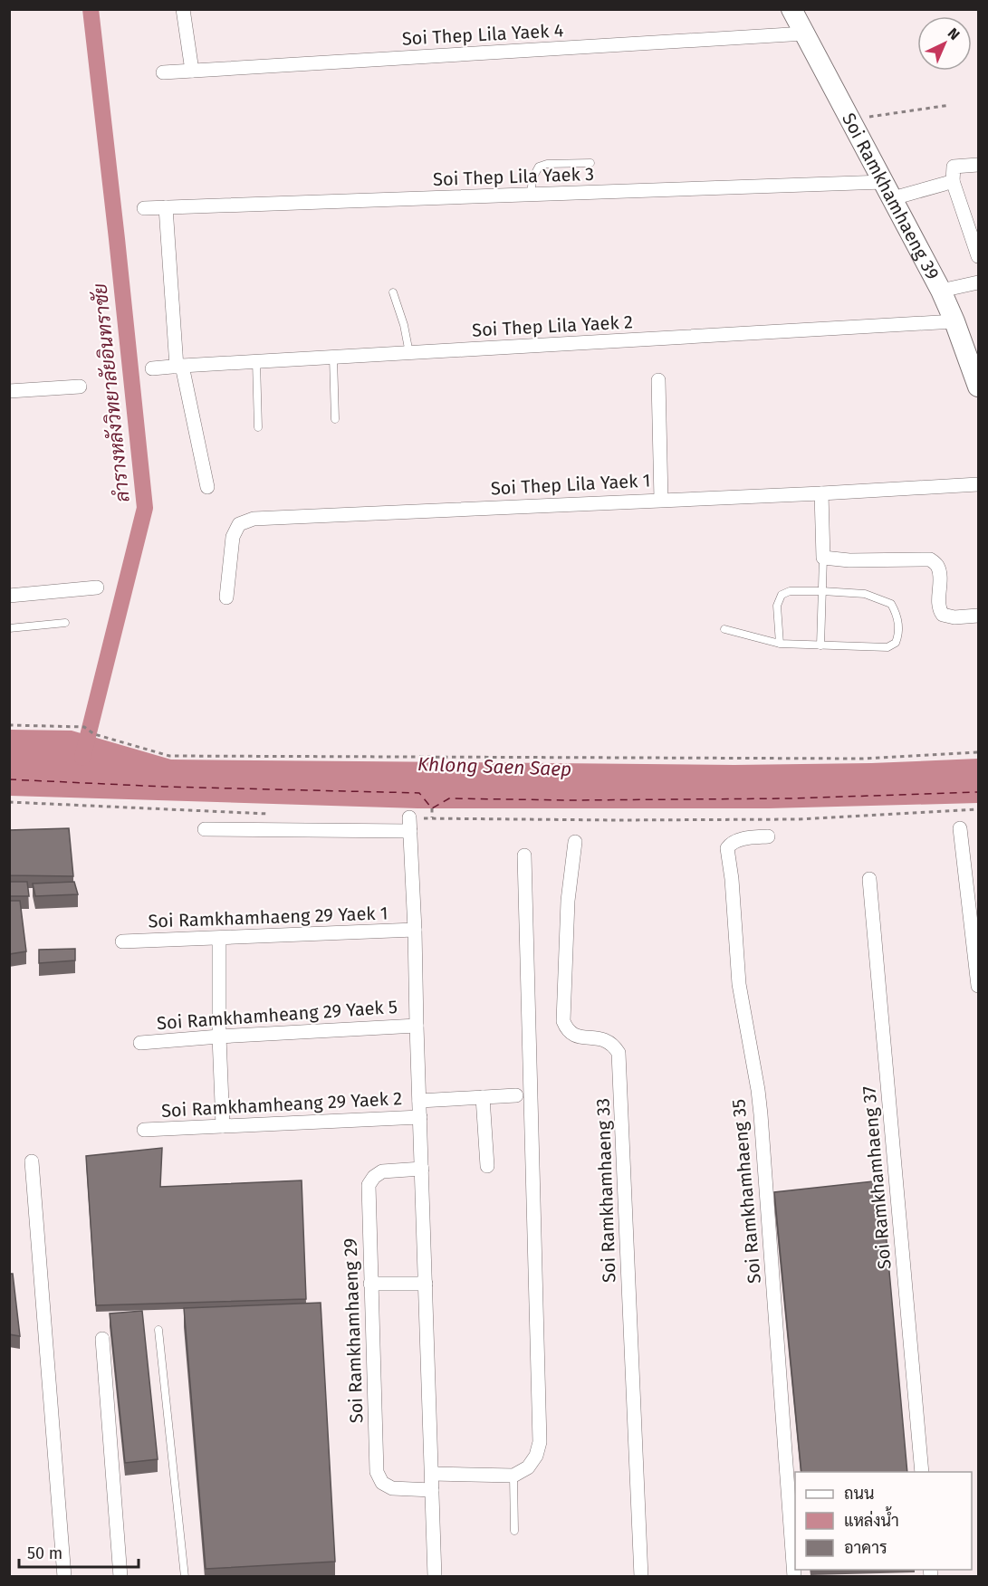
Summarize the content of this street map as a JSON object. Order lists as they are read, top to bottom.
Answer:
{
  "streets": {
    "main road": ["Soi Ramkhamhaeng 39"],
    "street": [
      "Soi Thep Lila Yaek 4",
      "Soi Thep Lila Yaek 3",
      "Soi Thep Lila Yaek 2",
      "Soi Thep Lila Yaek 1",
      "Soi Ramkhamhaeng 29 Yaek 1",
      "Soi Ramkhamheang 29 Yaek 5",
      "Soi Ramkhamheang 29 Yaek 2",
      "Soi Ramkhamhaeng 37",
      "Soi Ramkhamhaeng 33",
      "Soi Ramkhamhaeng 35",
      "Soi Ramkhamhaeng 29"
    ]
  },
  "crossings": [
    ["Soi Thep Lila Yaek 4", "Soi Ramkhamhaeng 39"],
    ["Soi Thep Lila Yaek 3", "Soi Ramkhamhaeng 39"],
    ["Soi Ramkhamhaeng 39", "Soi Thep Lila Yaek 2"]
  ],
  "water": ["ลำรางหลังวิทยาลัยอินทราชัย", "Khlong Saen Saep"],
  "legend": ["ถนน", "แหล่งน้ำ", "อาคาร"],
  "scale_bar": "50 m",
  "north": "top right"
}
